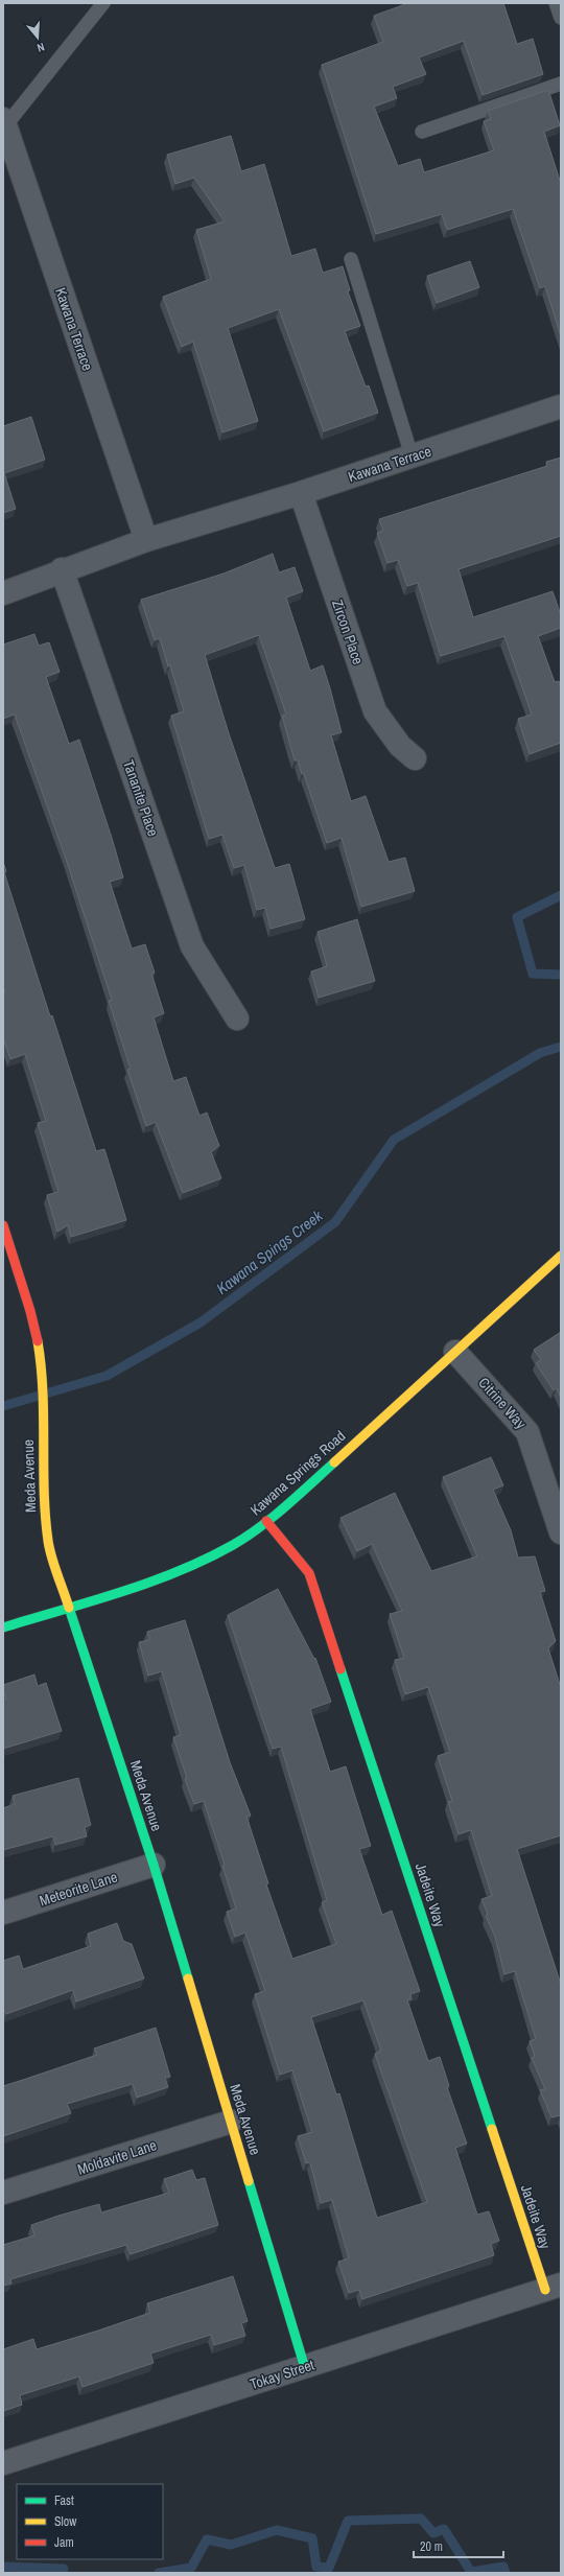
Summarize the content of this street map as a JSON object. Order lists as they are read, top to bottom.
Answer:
{
  "streets": {
    "street": [
      "Kawana Terrace",
      "Zircon Place",
      "Tananite Place",
      "Citrine Way",
      "Kawana Springs Road",
      "Meda Avenue",
      "Meteorite Lane",
      "Jadeite Way",
      "Moldavite Lane",
      "Tokay Street"
    ]
  },
  "crossings": [
    ["Kawana Terrace", "Zircon Place"],
    ["Kawana Terrace", "Tananite Place"],
    ["Citrine Way", "Kawana Springs Road"],
    ["Kawana Springs Road", "Meda Avenue"],
    ["Kawana Springs Road", "Jadeite Way"],
    ["Meda Avenue", "Meteorite Lane"],
    ["Meda Avenue", "Moldavite Lane"],
    ["Meda Avenue", "Tokay Street"],
    ["Jadeite Way", "Tokay Street"]
  ],
  "water": ["Kawana Spings Creek"],
  "legend": ["Fast", "Slow", "Jam"],
  "scale_bar": "20 m",
  "north": "bottom"
}
